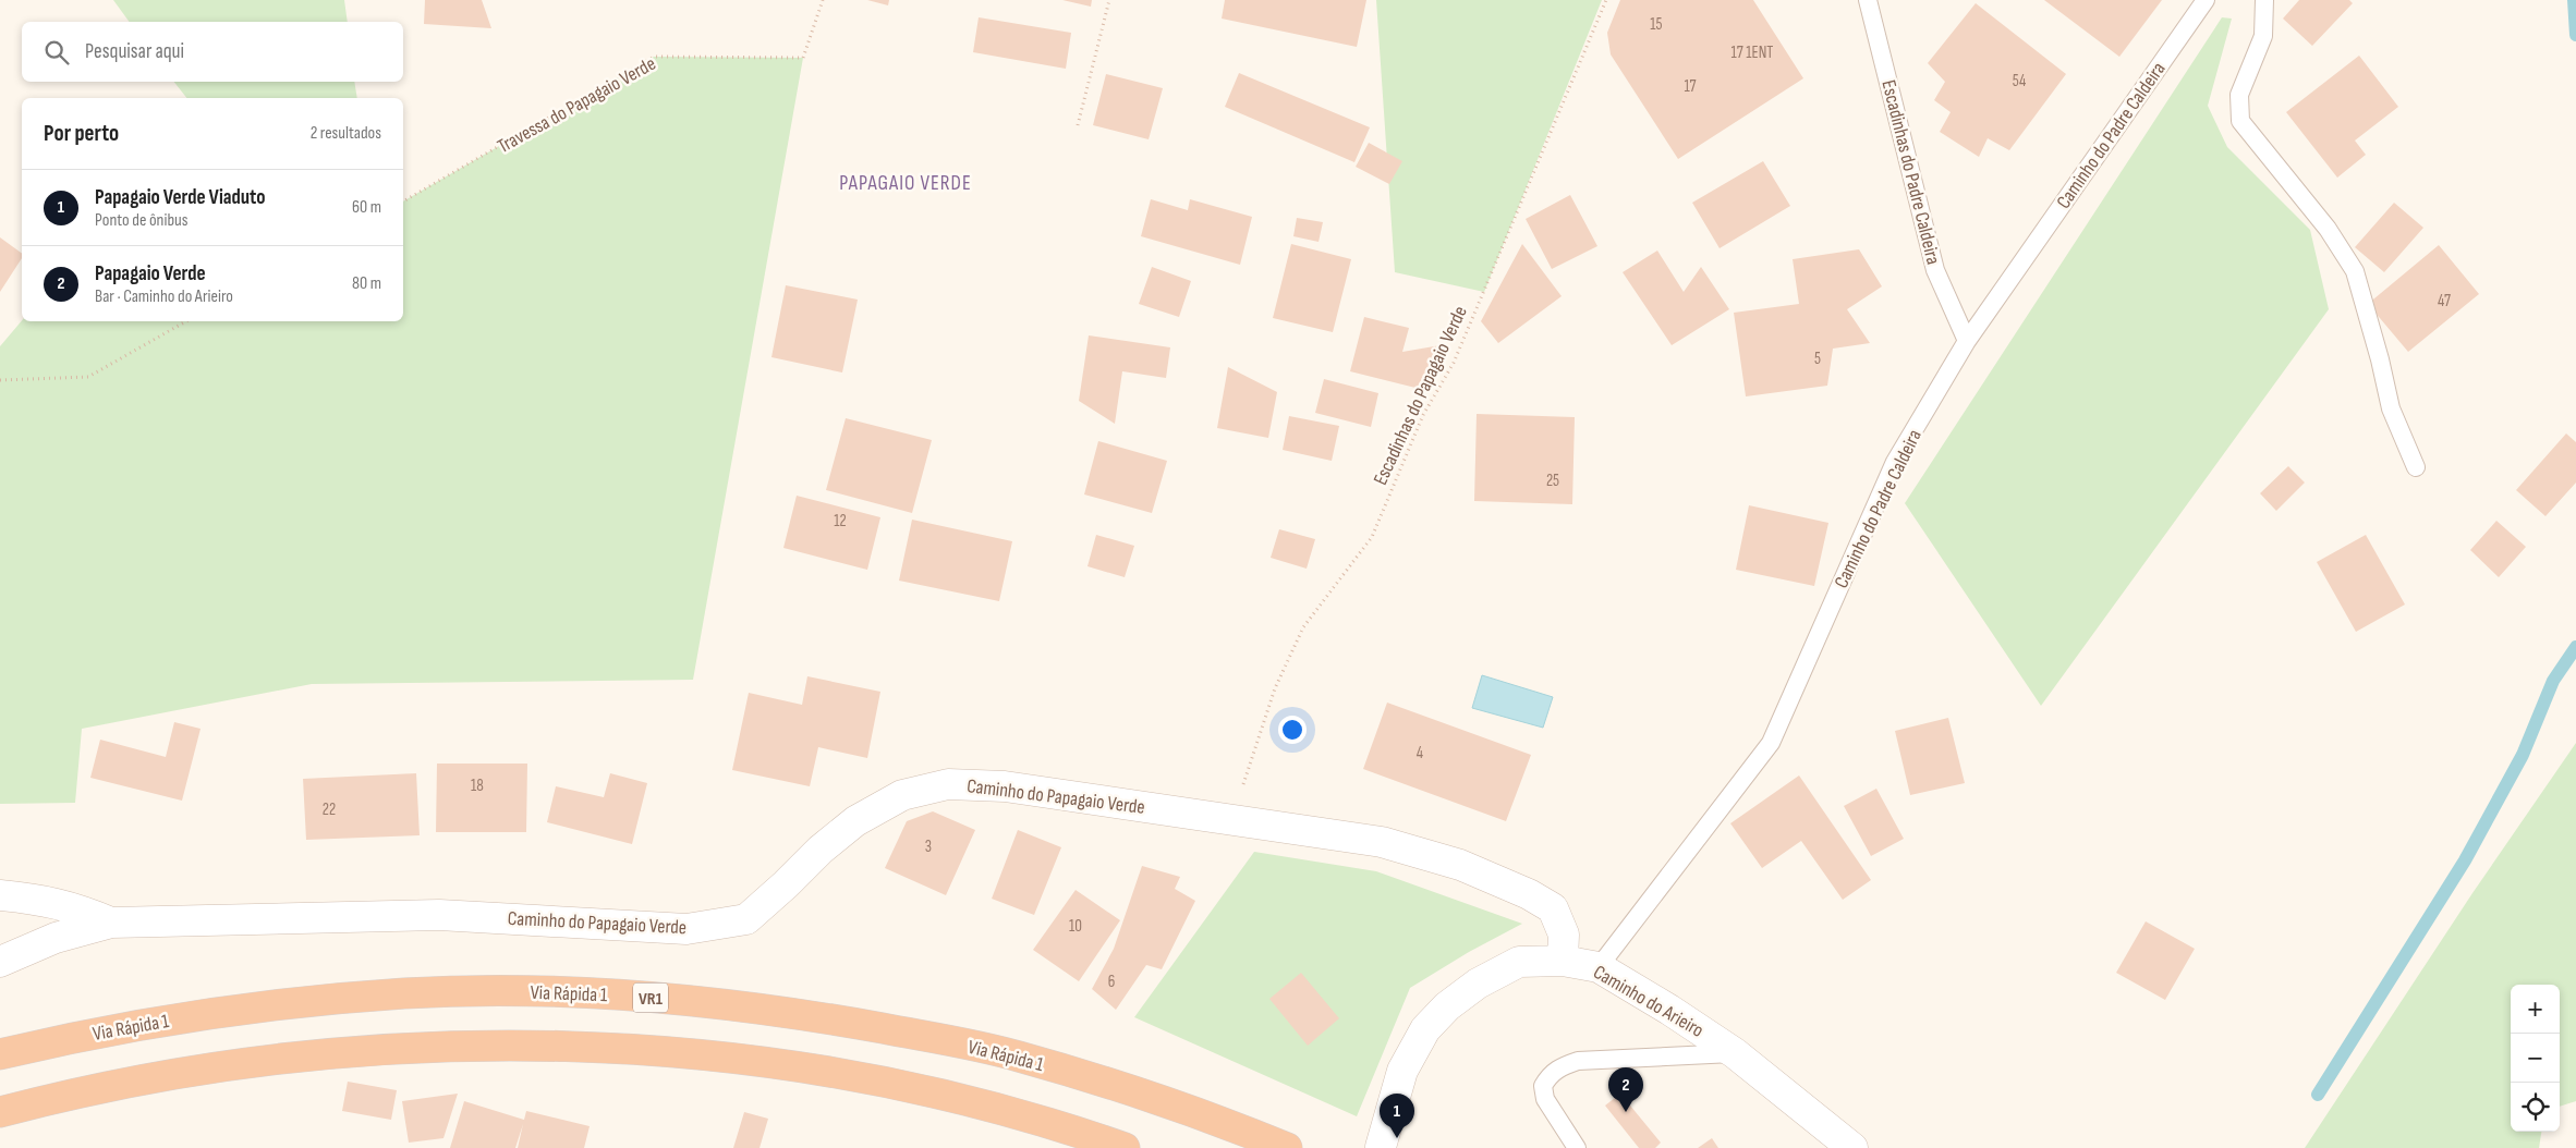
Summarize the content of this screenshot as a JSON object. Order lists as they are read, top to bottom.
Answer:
{
  "streets": {
    "highway": ["Via Rápida 1", "VR1"],
    "street": ["Caminho do Papagaio Verde", "Caminho do Arieiro"],
    "lane": ["Caminho do Padre Caldeira", "Escadinhas do Padre Caldeira"],
    "path": ["Travessa do Papagaio Verde", "Escadinhas do Papagaio Verde"]
  },
  "crossings": [
    ["Caminho do Padre Caldeira", "Escadinhas do Padre Caldeira"],
    ["Caminho do Padre Caldeira", "Caminho do Arieiro"],
    ["Escadinhas do Papagaio Verde", "Caminho do Papagaio Verde"],
    ["Caminho do Papagaio Verde", "Caminho do Arieiro"]
  ],
  "districts": ["PAPAGAIO VERDE"],
  "house_numbers": [
    "15",
    "17 1ENT",
    "54",
    "17",
    "47",
    "5",
    "25",
    "12",
    "4",
    "18",
    "22",
    "3",
    "10",
    "6"
  ],
  "page": {
    "search": "Pesquisar aqui",
    "heading": ["Por perto", "2 resultados"],
    "list": [
      {
        "mark": "1",
        "name": "Papagaio Verde Viaduto",
        "note": "Ponto de ônibus",
        "value": "60 m"
      },
      {
        "mark": "2",
        "name": "Papagaio Verde",
        "note": "Bar · Caminho do Arieiro",
        "value": "80 m"
      }
    ],
    "map_buttons": ["+", "−"],
    "pins": ["2", "1"]
  }
}
